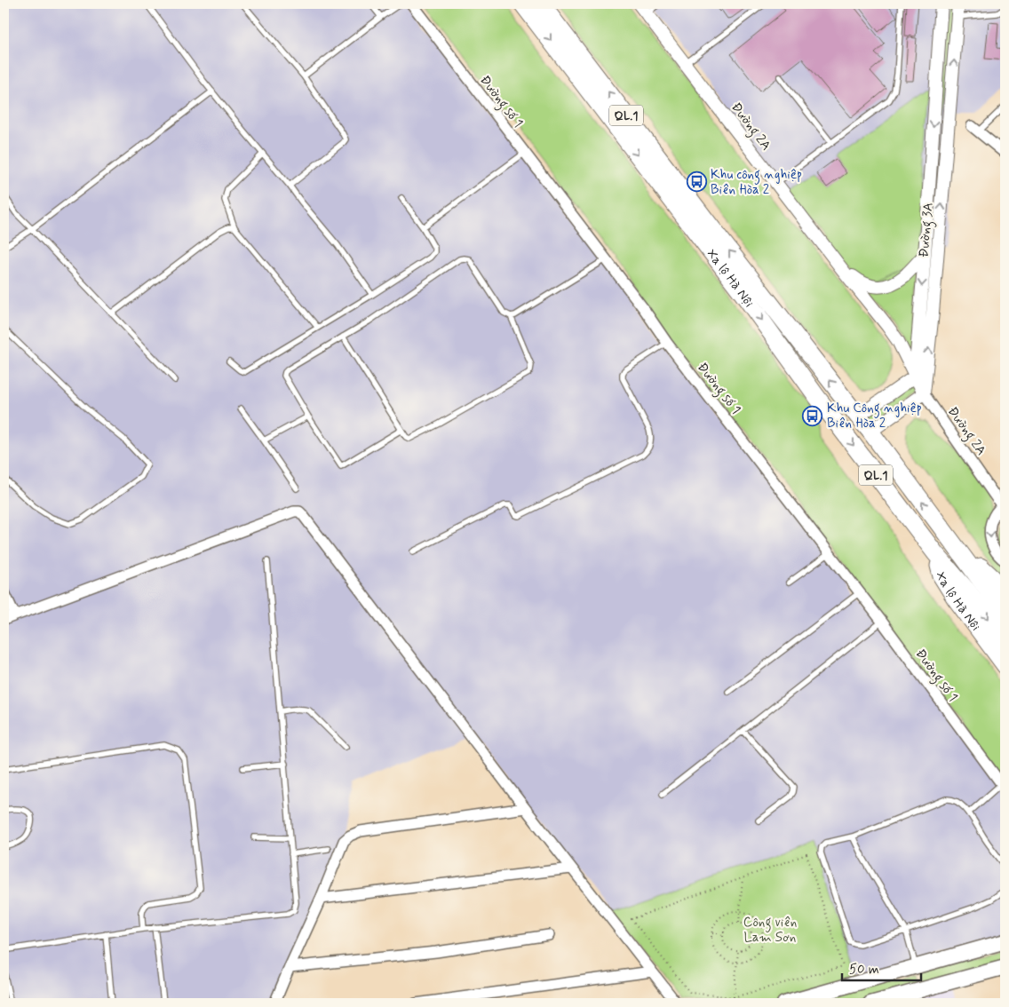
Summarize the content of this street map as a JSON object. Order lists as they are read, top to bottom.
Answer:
{
  "streets": {
    "highway": ["QL.1", "Xa lộ Hà Nội"],
    "street": ["Đường số 1", "Đường 2A", "Đường 3A"]
  },
  "crossings": [
    ["QL.1", "Xa lộ Hà Nội"],
    ["Đường 2A", "Đường 3A"]
  ],
  "parks": ["Công viên Lam Sơn"],
  "places": {
    "bus stop": ["Khu công nghiệp Biên Hòa 2", "Khu Công nghiệp Biên Hòa 2"]
  },
  "scale_bar": "50 m"
}
